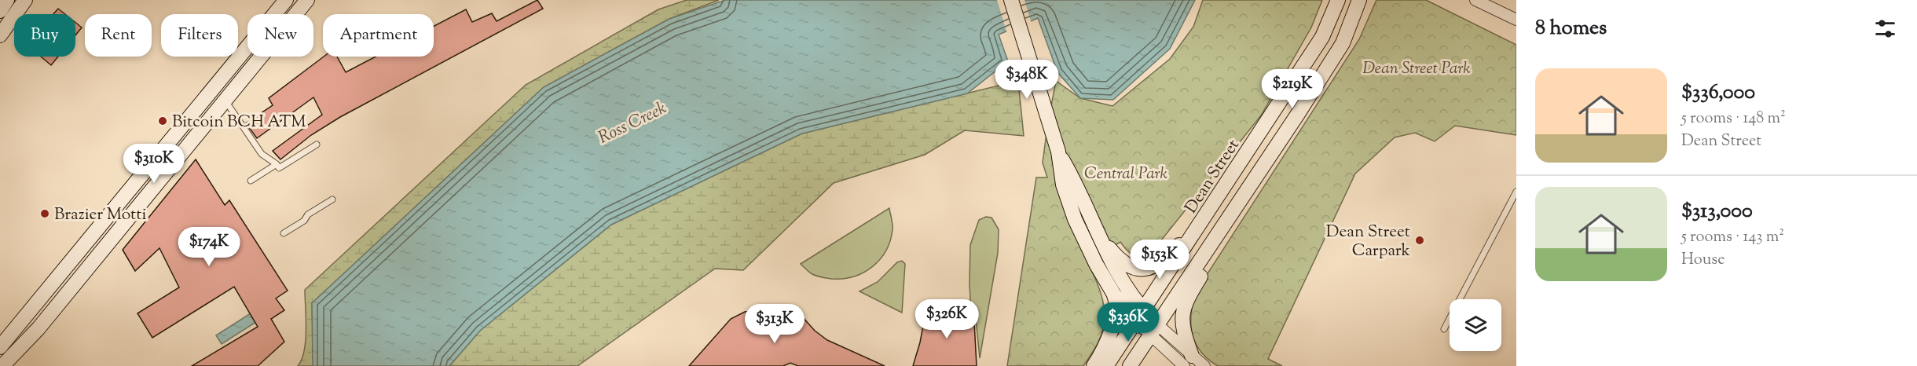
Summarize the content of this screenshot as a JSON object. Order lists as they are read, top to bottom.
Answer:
{
  "streets": {
    "main road": ["Dean Street"]
  },
  "water": ["Ross Creek"],
  "parks": ["Dean Street Park", "Central Park"],
  "places": ["Bitcoin BCH ATM", "Brazier Motti", "Dean Street Carpark"],
  "page": {
    "heading": "8 homes",
    "chip": [
      "Buy",
      "Rent",
      "Filters",
      "New",
      "Apartment"
    ],
    "list": [
      {
        "name": "$336,000",
        "note": "5 rooms · 148 m² · Dean Street"
      },
      {
        "name": "$313,000",
        "note": "5 rooms · 143 m² · House"
      }
    ],
    "price": [
      "$348K",
      "$219K",
      "$310K",
      "$174K",
      "$153K",
      "$326K",
      "$336K",
      "$313K"
    ]
  }
}
